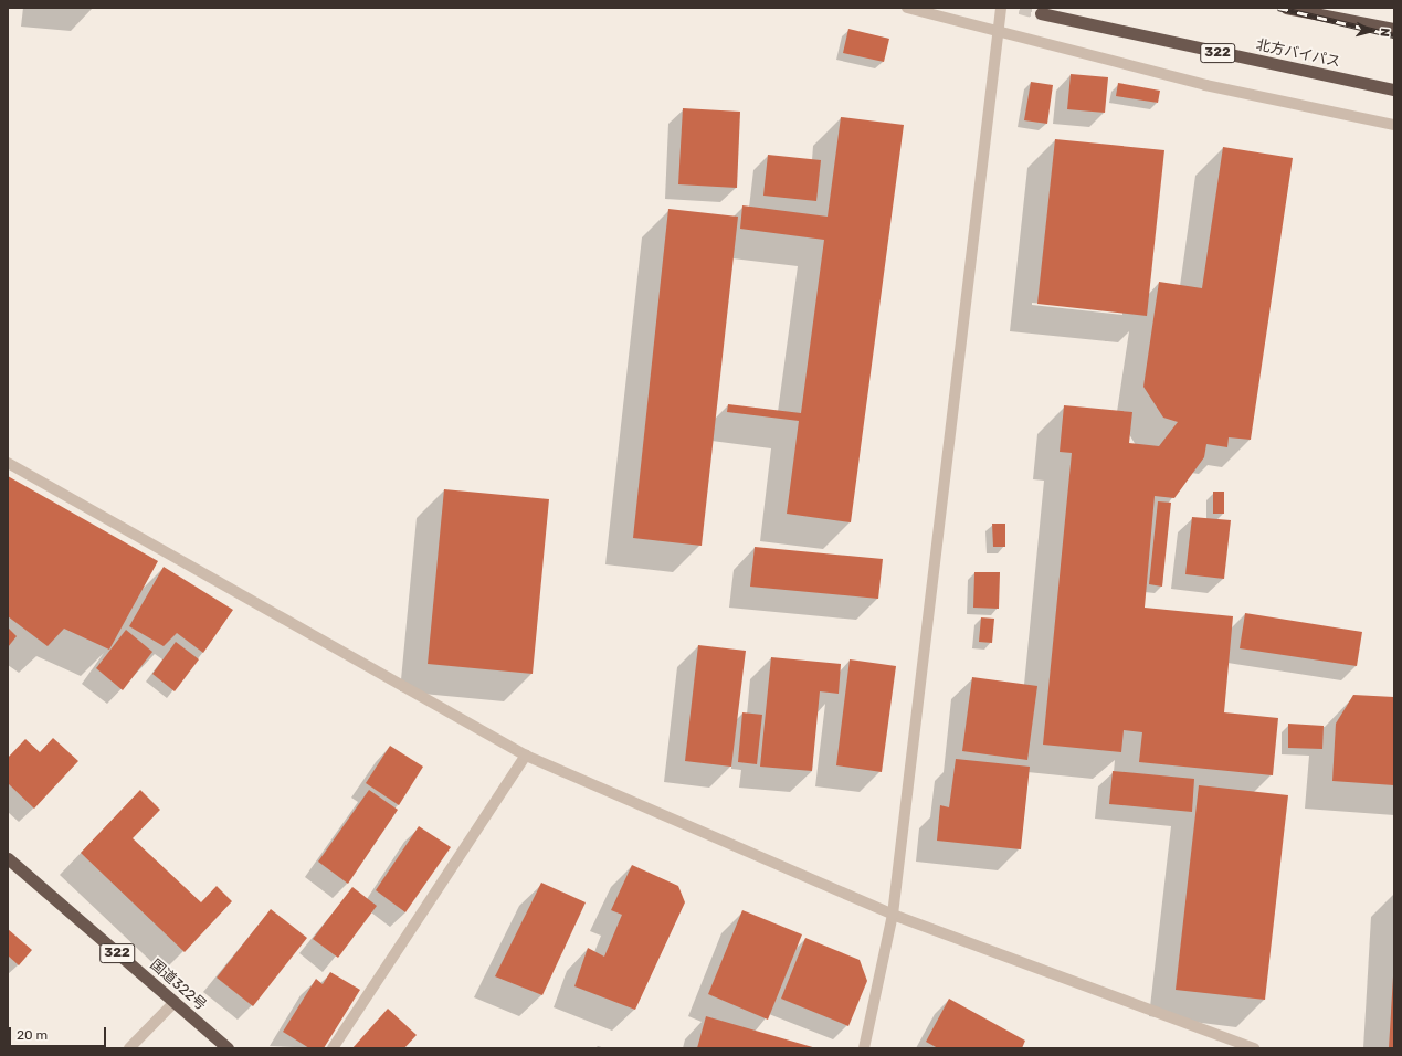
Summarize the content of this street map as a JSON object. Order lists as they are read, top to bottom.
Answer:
{
  "streets": {
    "highway": ["322", "北方バイパス", "国道322号"]
  },
  "scale_bar": "20 m",
  "north": "right"
}
